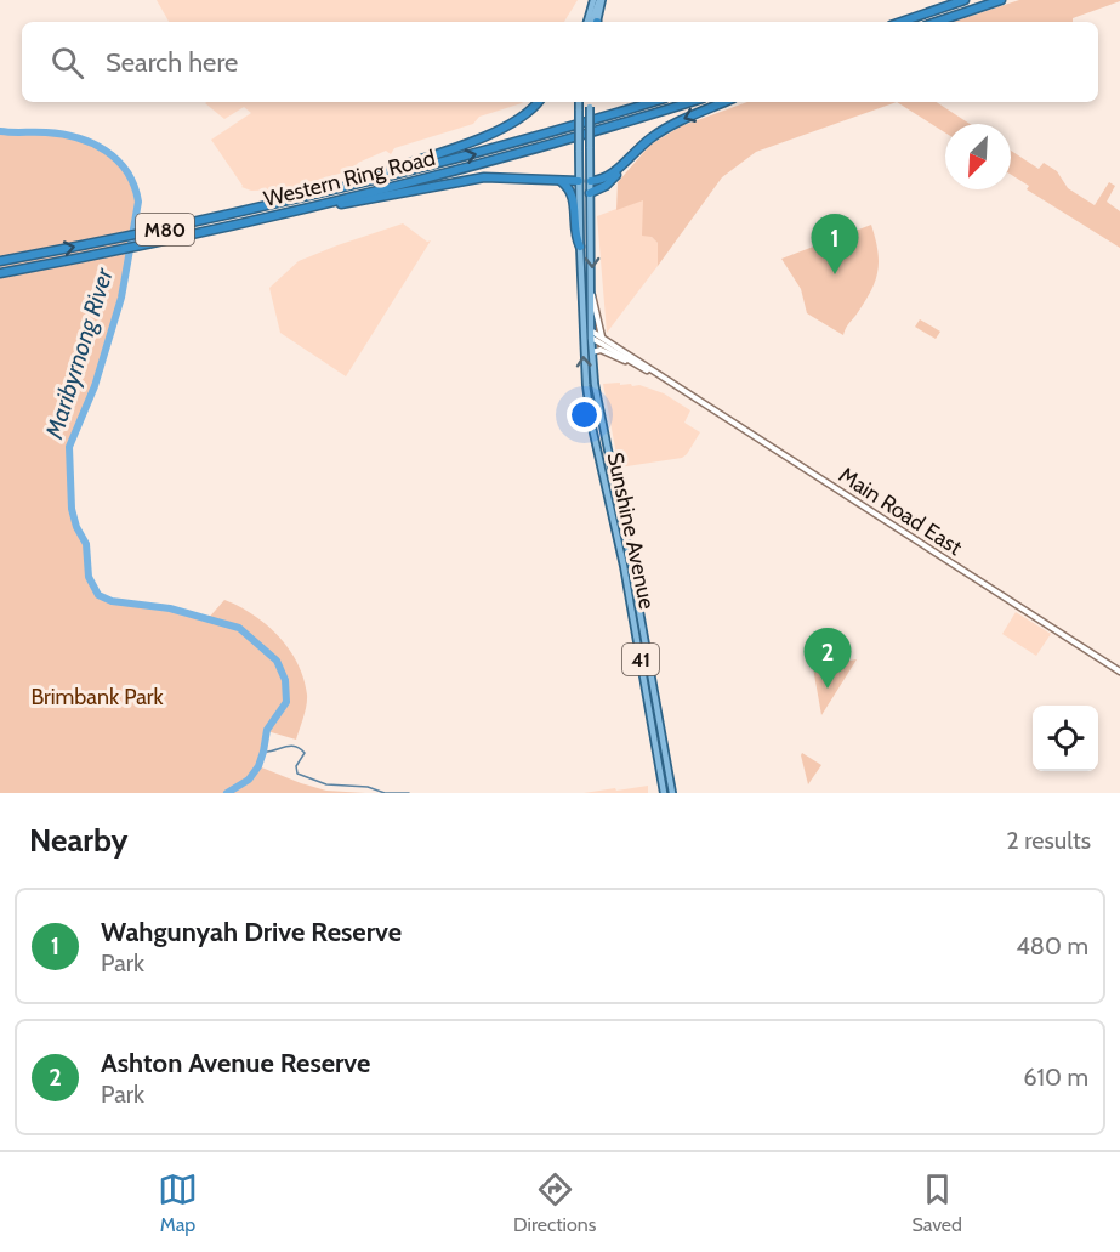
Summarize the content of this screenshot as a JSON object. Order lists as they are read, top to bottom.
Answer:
{
  "streets": {
    "highway": ["Western Ring Road", "M80"],
    "main road": ["Main Road East", "Sunshine Avenue", "41"]
  },
  "crossings": [
    ["Main Road East", "Sunshine Avenue"]
  ],
  "water": ["Maribyrnong River"],
  "parks": ["Brimbank Park"],
  "north": "bottom left",
  "page": {
    "search": "Search here",
    "pins": ["1", "2"],
    "heading": ["Nearby", "2 results"],
    "list": [
      {
        "mark": "1",
        "name": "Wahgunyah Drive Reserve",
        "note": "Park",
        "value": "480 m"
      },
      {
        "mark": "2",
        "name": "Ashton Avenue Reserve",
        "note": "Park",
        "value": "610 m"
      }
    ],
    "nav": ["Map", "Directions", "Saved"]
  }
}
